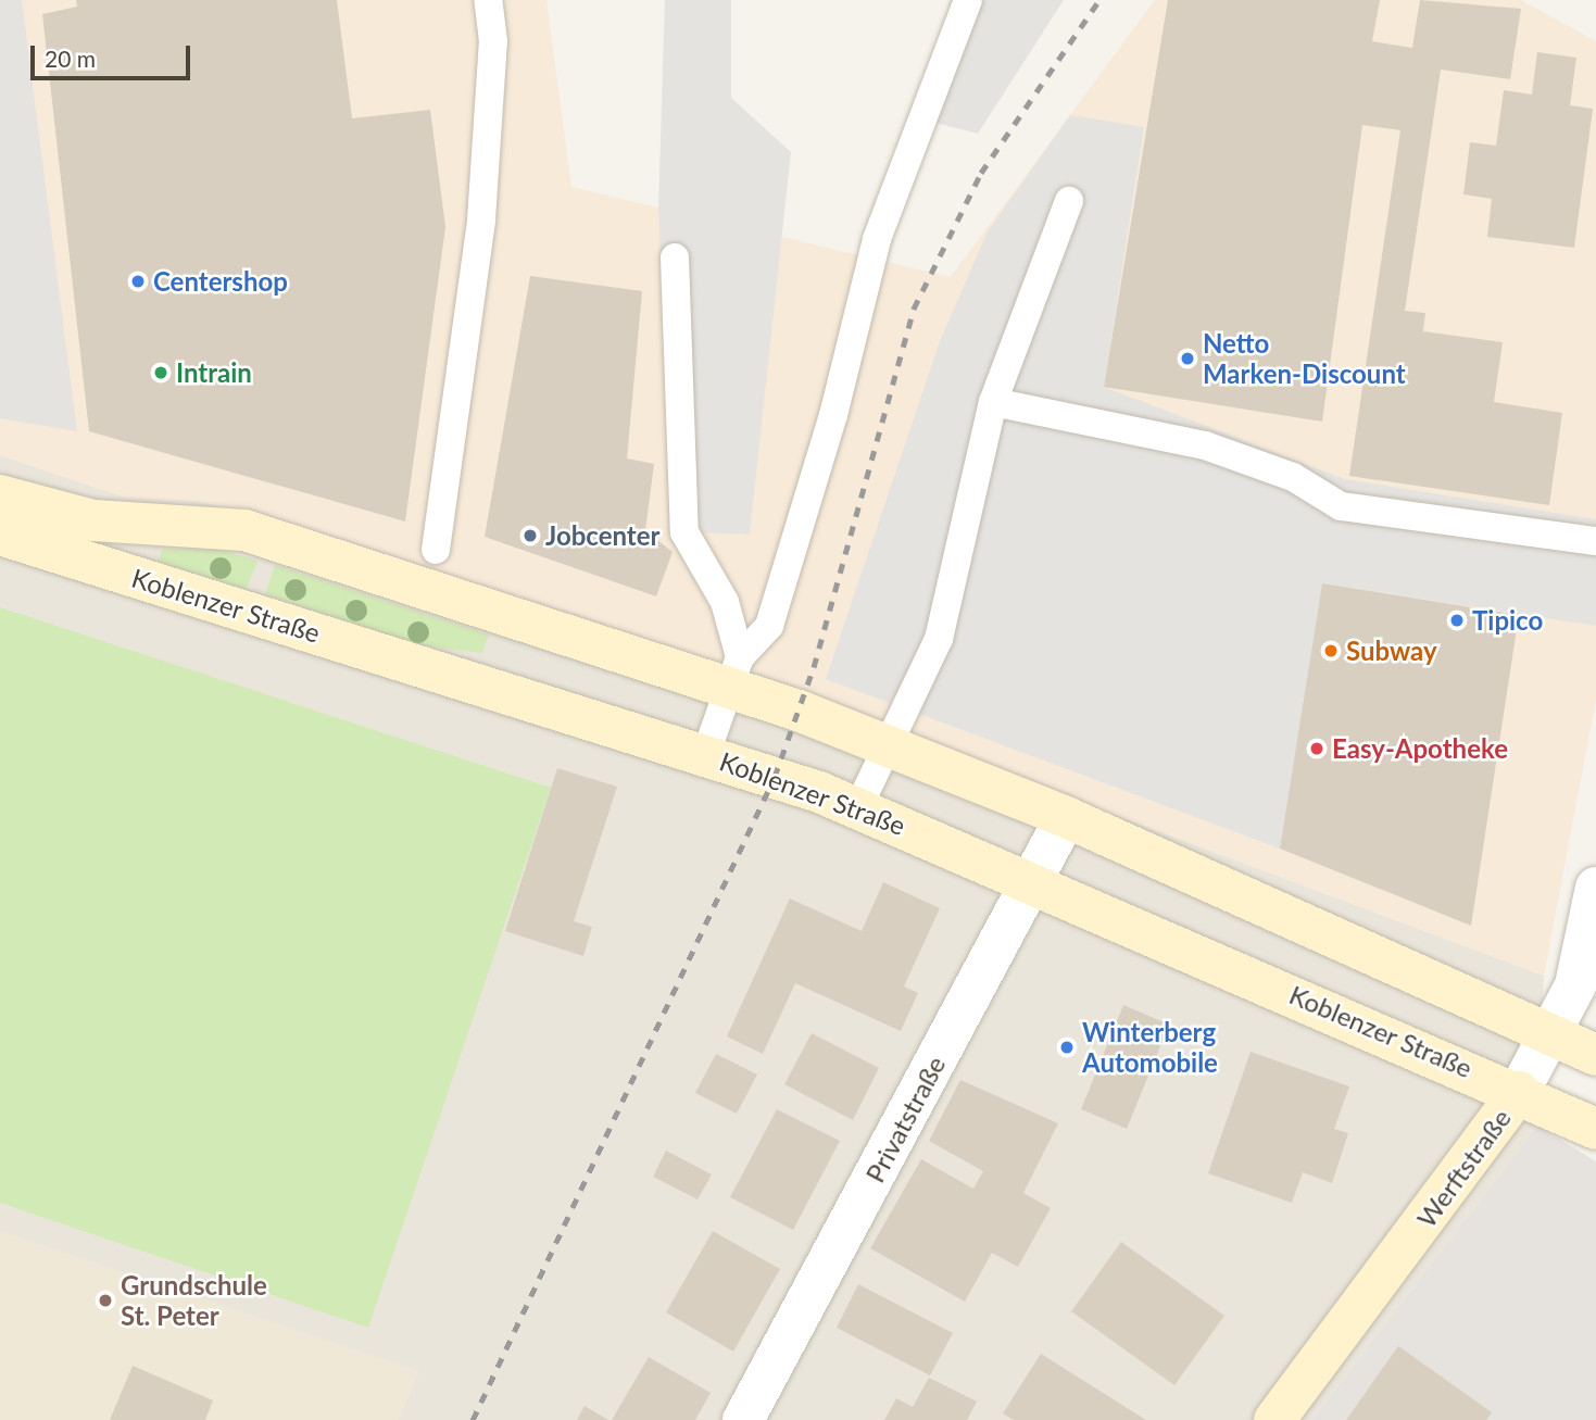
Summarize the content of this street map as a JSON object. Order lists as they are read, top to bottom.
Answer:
{
  "streets": {
    "street": ["Koblenzer Straße", "Privatstraße", "Werftstraße"]
  },
  "crossings": [
    ["Koblenzer Straße", "Privatstraße"],
    ["Koblenzer Straße", "Werftstraße"]
  ],
  "places": [
    "Centershop",
    "Netto Marken-Discount",
    "Intrain",
    "Jobcenter",
    "Tipico",
    "Subway",
    "Easy-Apotheke",
    "Winterberg Automobile",
    "Grundschule St. Peter"
  ],
  "scale_bar": "20 m"
}
